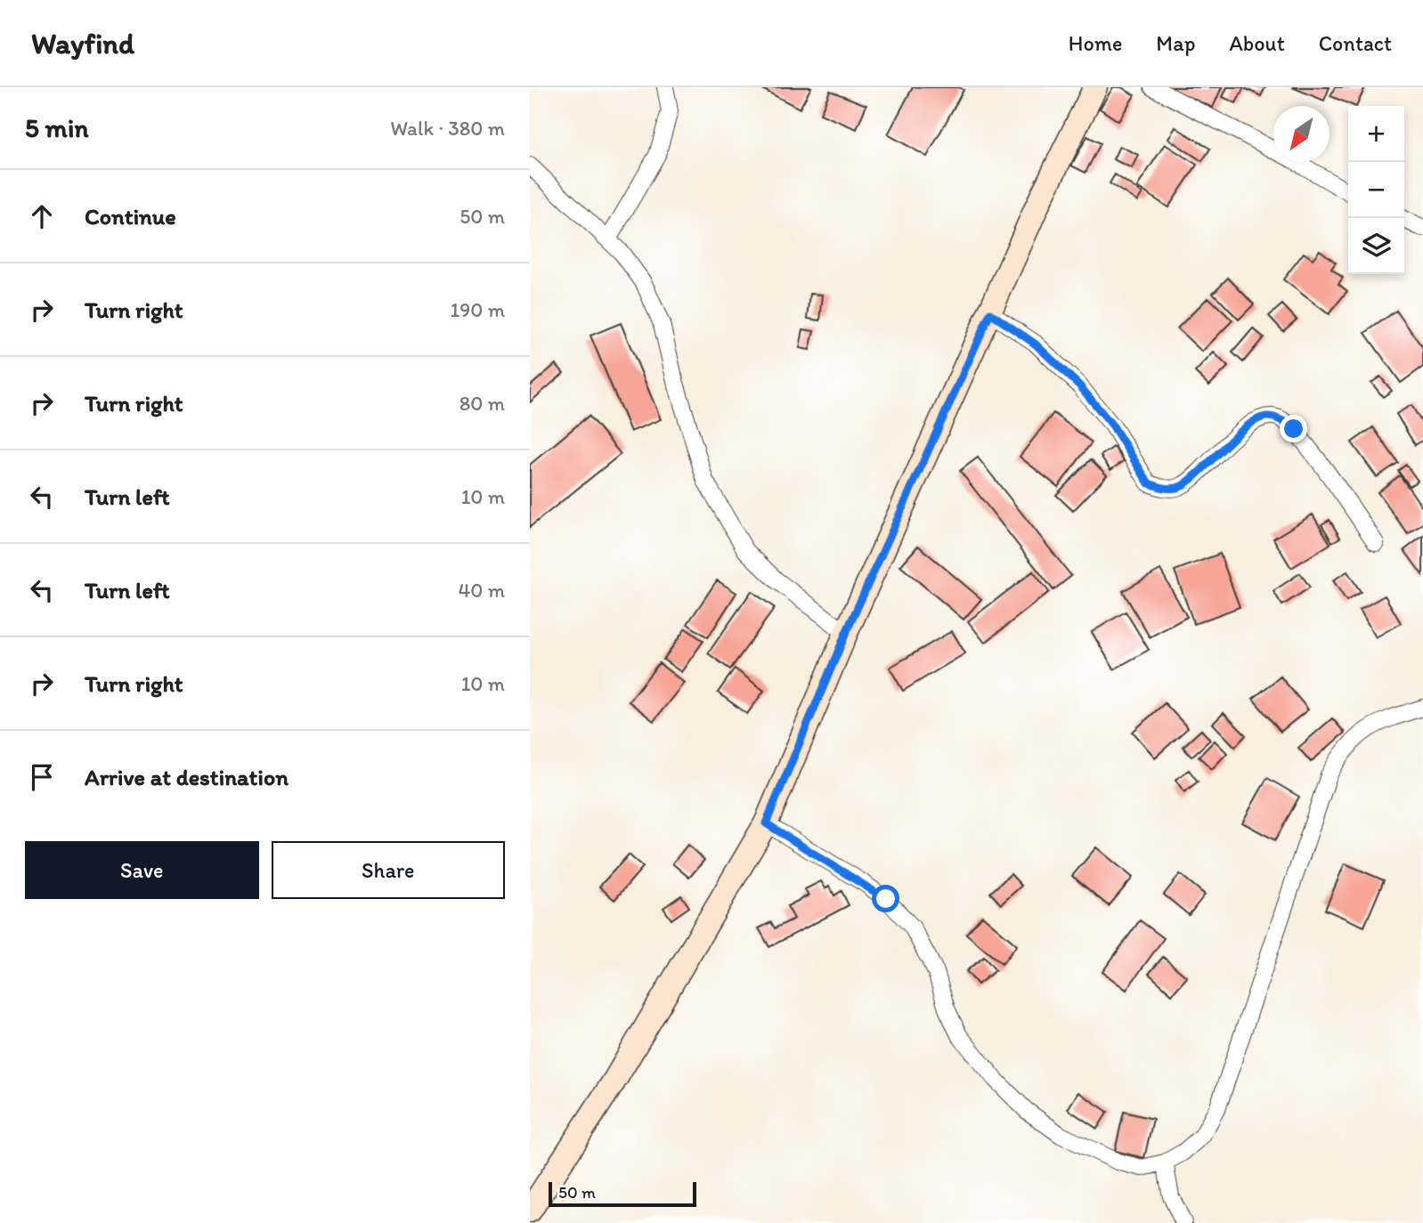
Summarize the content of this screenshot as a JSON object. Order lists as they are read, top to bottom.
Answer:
{
  "scale_bar": "50 m",
  "north": "bottom left",
  "page": {
    "header": "Wayfind",
    "nav": [
      "Home",
      "Map",
      "About",
      "Contact"
    ],
    "heading": ["5 min", "Walk · 380 m"],
    "map_buttons": ["+", "−"],
    "list": [
      ["Continue", "50 m"],
      ["Turn right", "190 m"],
      ["Turn right", "80 m"],
      ["Turn left", "10 m"],
      ["Turn left", "40 m"],
      ["Turn right", "10 m"],
      "Arrive at destination"
    ],
    "buttons": ["Save", "Share"],
    "scale": "50 m"
  }
}
